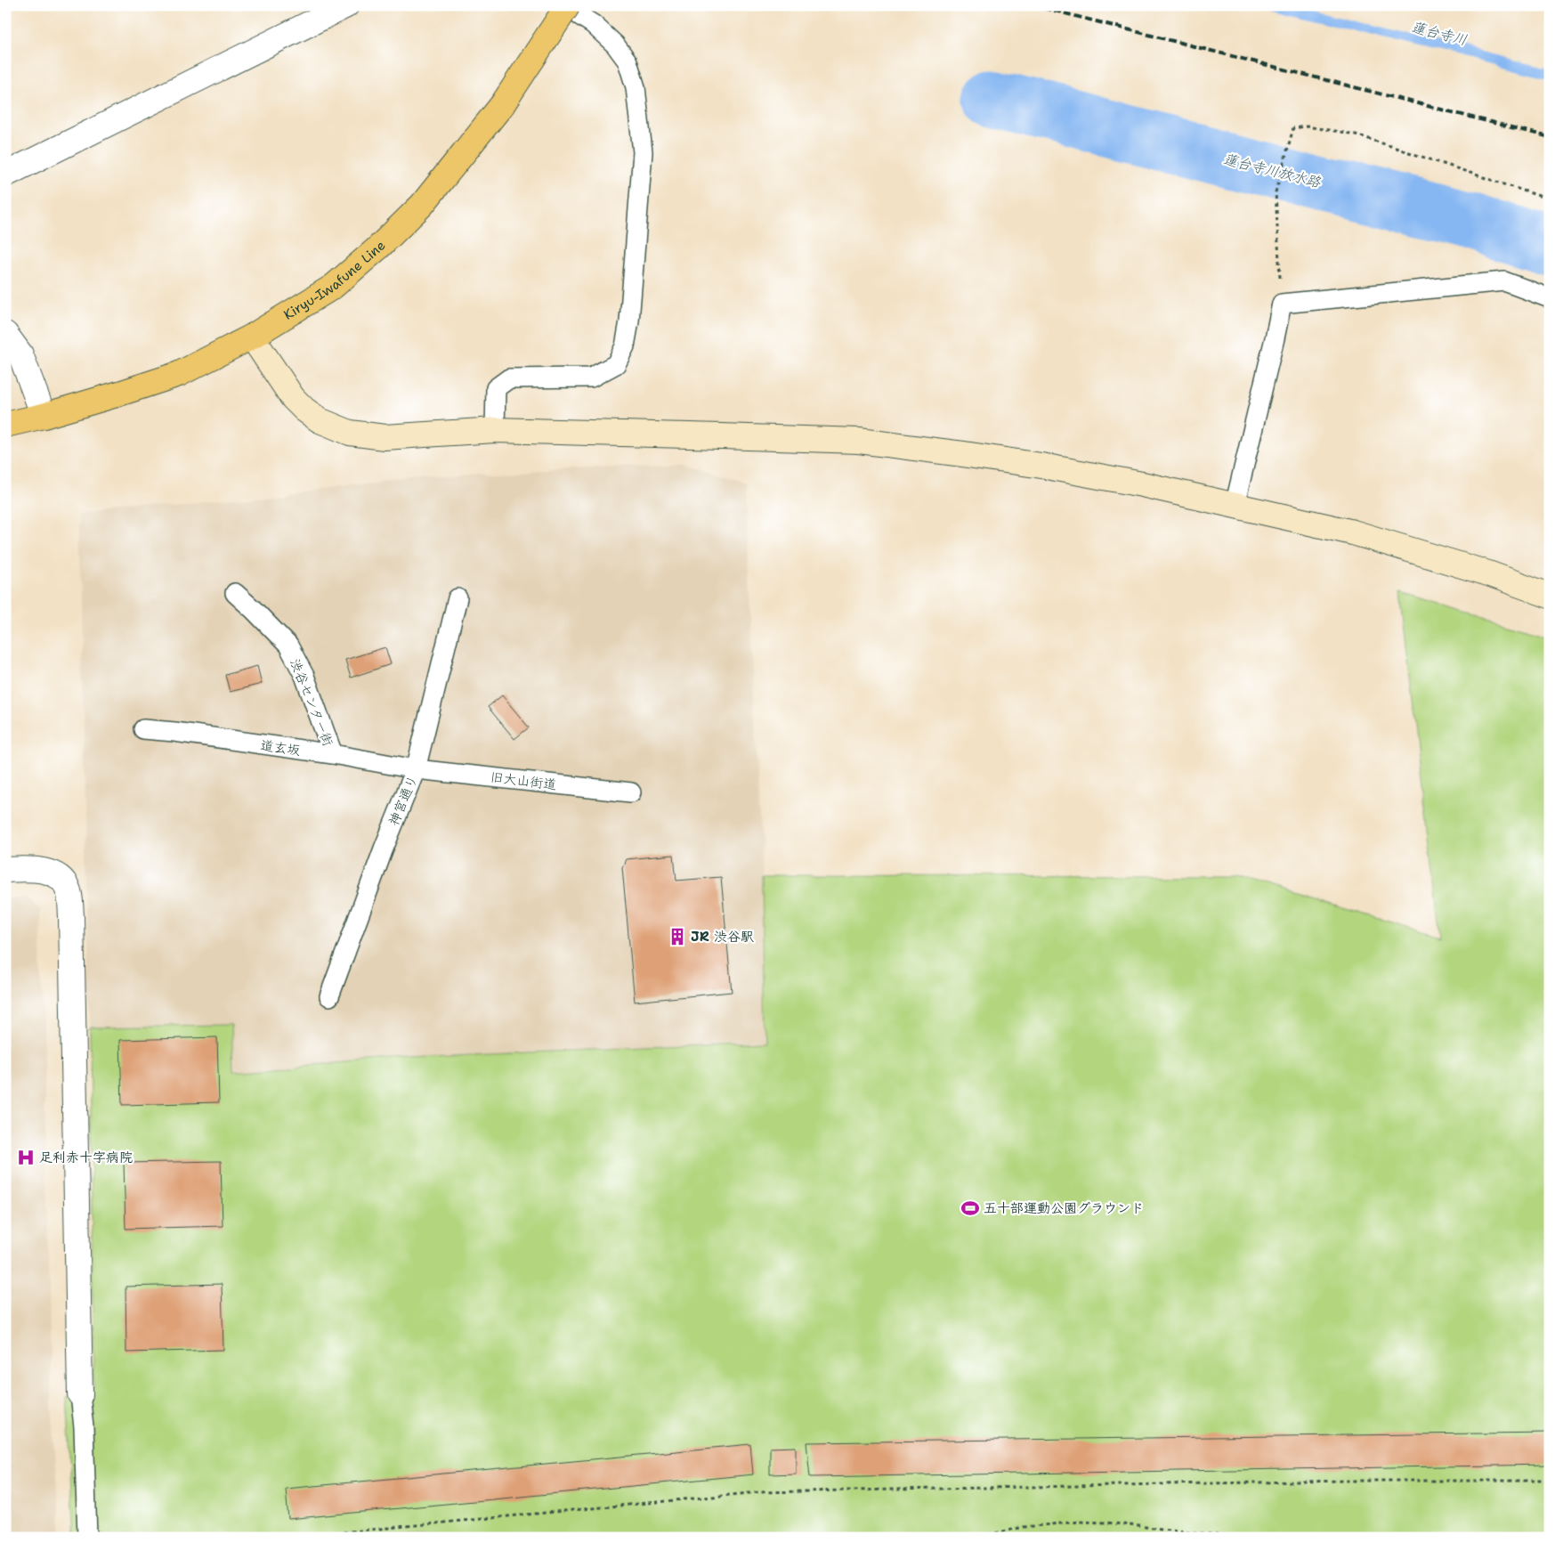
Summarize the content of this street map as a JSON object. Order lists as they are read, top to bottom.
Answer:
{
  "streets": {
    "main road": ["Kiryu-Iwafune Line"],
    "lane": [
      "渋谷センター街",
      "道玄坂",
      "旧大山街道",
      "神宮通り"
    ]
  },
  "crossings": [
    ["渋谷センター街", "道玄坂"],
    ["道玄坂", "旧大山街道"],
    ["道玄坂", "神宮通り"],
    ["旧大山街道", "神宮通り"]
  ],
  "water": ["蓮台寺川", "蓮台寺川放水路"],
  "places": {
    "building": ["JR 渋谷駅"],
    "hospital": ["足利赤十字病院"],
    "sports": ["五十部運動公園グラウンド"]
  }
}
